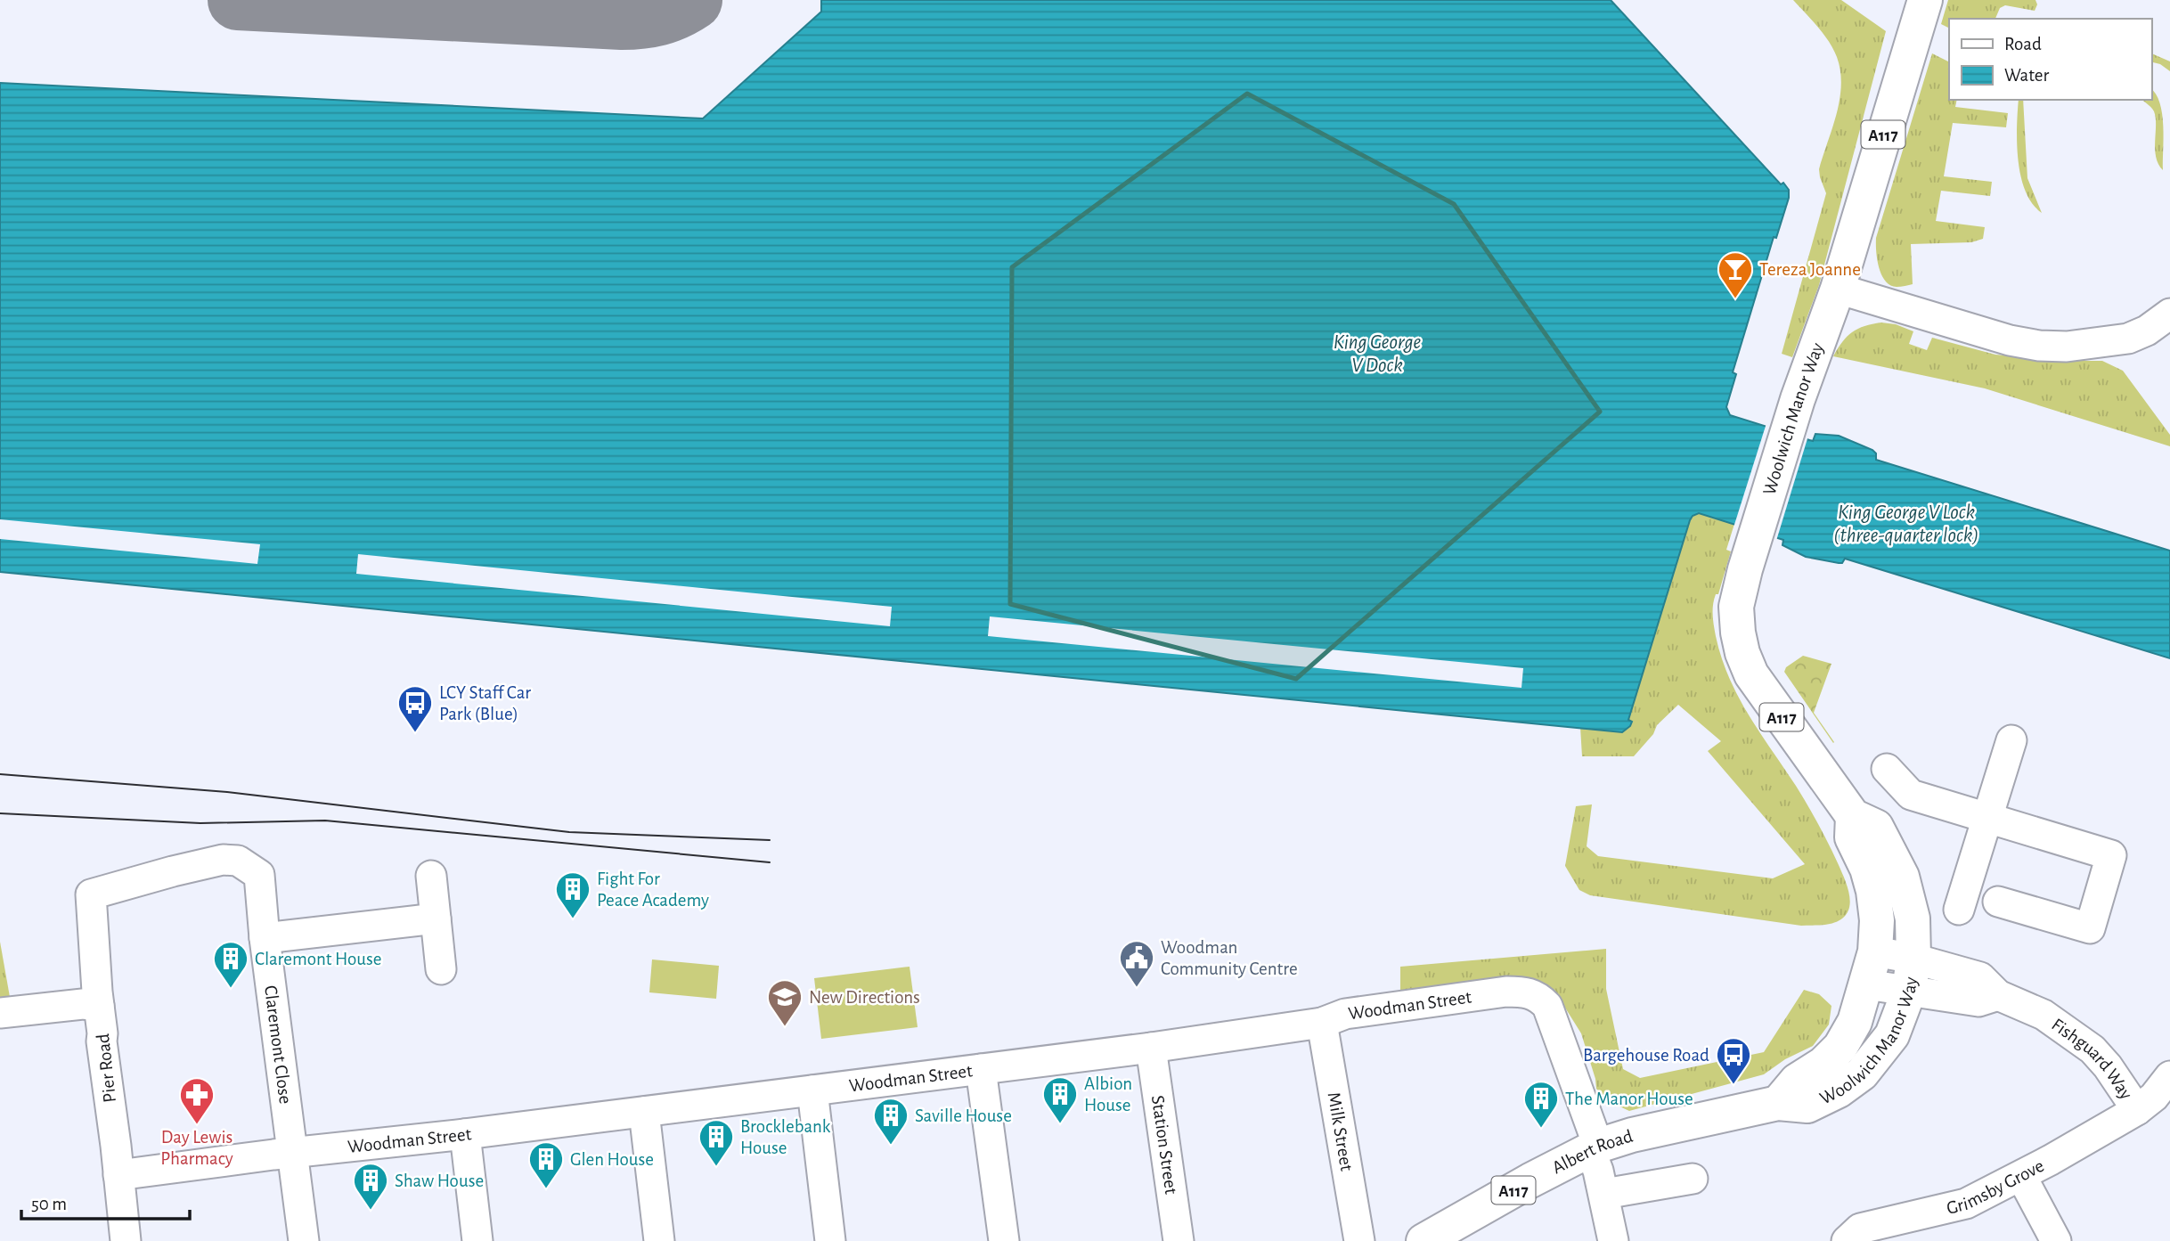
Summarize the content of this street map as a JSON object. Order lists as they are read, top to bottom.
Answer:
{
  "streets": {
    "highway": ["A117", "Woolwich Manor Way", "Albert Road"],
    "street": [
      "Woodman Street",
      "Claremont Close",
      "Fishguard Way",
      "Pier Road",
      "Milk Street",
      "Station Street",
      "Grimsby Grove"
    ]
  },
  "crossings": [
    ["Woolwich Manor Way", "Fishguard Way"],
    ["Woolwich Manor Way", "Albert Road"],
    ["Woodman Street", "Claremont Close"],
    ["Woodman Street", "Pier Road"],
    ["Woodman Street", "Milk Street"],
    ["Woodman Street", "Station Street"],
    ["Woodman Street", "Albert Road"],
    ["Claremont Close", "Pier Road"],
    ["Fishguard Way", "Grimsby Grove"]
  ],
  "water": ["King George V Dock", "King George V Lock (three-quarter lock)"],
  "places": {
    "bar": ["Tereza Joanne"],
    "bus stop": ["LCY Staff Car Park (Blue)", "Bargehouse Road"],
    "building": [
      "Fight For Peace Academy",
      "Claremont House",
      "Albion House",
      "The Manor House",
      "Saville House",
      "Brocklebank House",
      "Glen House",
      "Shaw House"
    ],
    "public building": ["Woodman Community Centre"],
    "school or university": ["New Directions"],
    "pharmacy": ["Day Lewis Pharmacy"]
  },
  "legend": ["Road", "Water"],
  "scale_bar": "50 m"
}
